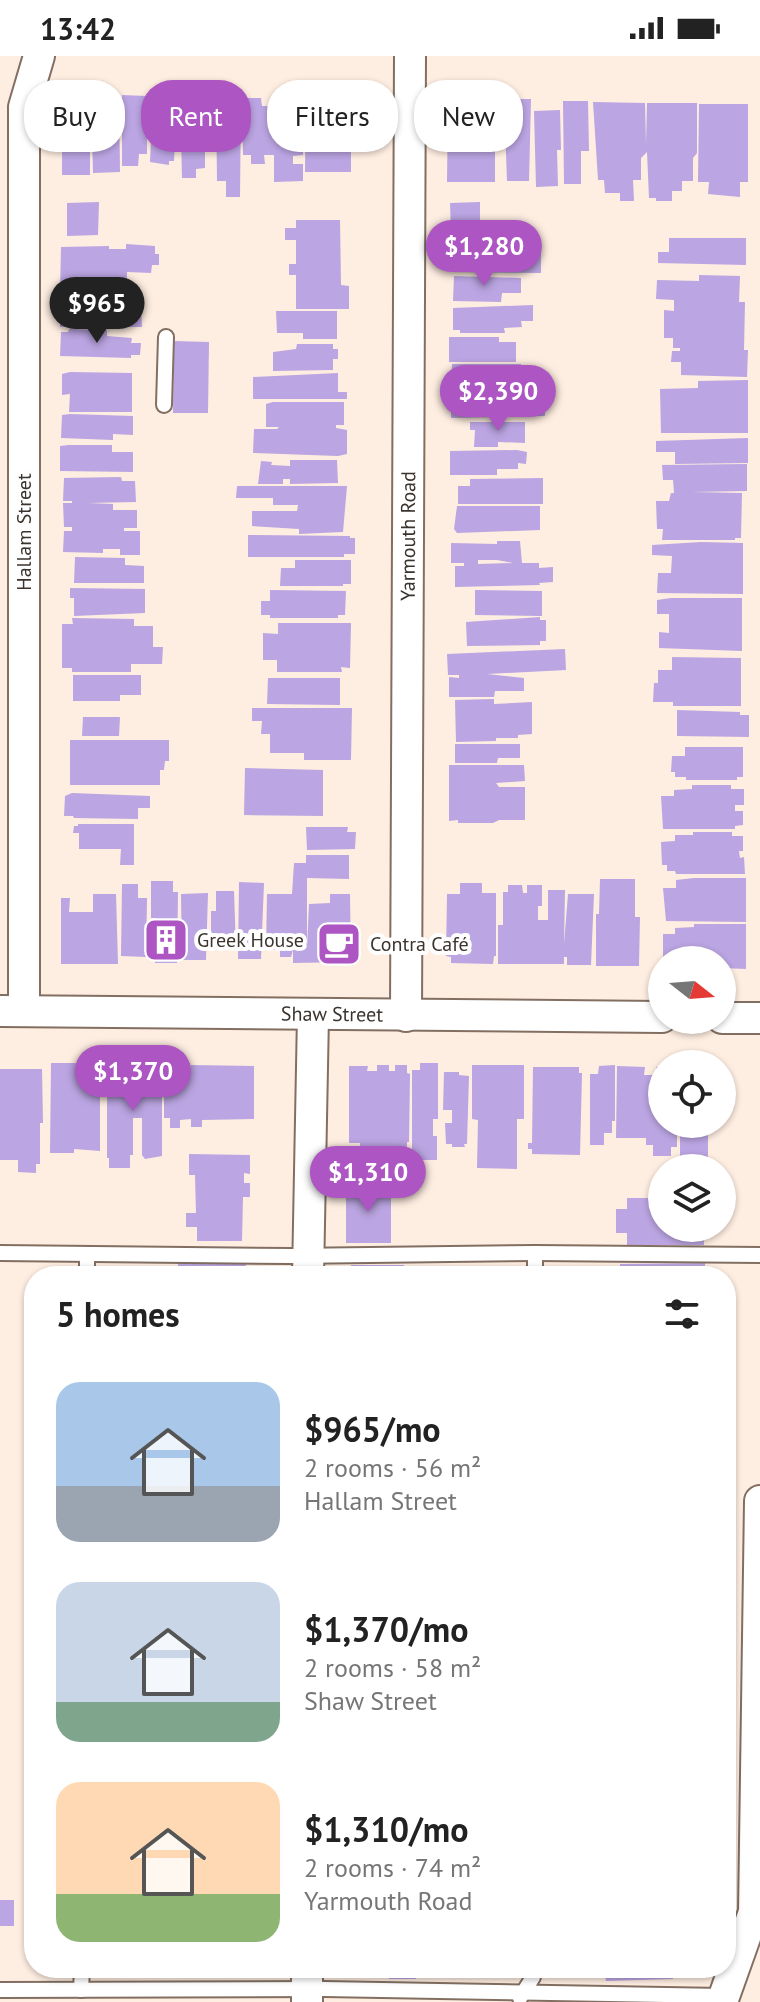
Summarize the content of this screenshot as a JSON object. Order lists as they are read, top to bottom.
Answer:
{
  "streets": {
    "street": ["Hallam Street", "Yarmouth Road", "Shaw Street"]
  },
  "crossings": [
    ["Hallam Street", "Shaw Street"],
    ["Yarmouth Road", "Shaw Street"]
  ],
  "places": {
    "building": ["Greek House"],
    "cafe": ["Contra Café"]
  },
  "north": "right",
  "page": {
    "status": "13:42",
    "chip": [
      "Buy",
      "Rent",
      "Filters",
      "New"
    ],
    "price": [
      "$1,280",
      "$965",
      "$2,390",
      "$1,370",
      "$1,310"
    ],
    "heading": "5 homes",
    "list": [
      {
        "name": "$965/mo",
        "note": "2 rooms · 56 m² · Hallam Street"
      },
      {
        "name": "$1,370/mo",
        "note": "2 rooms · 58 m² · Shaw Street"
      },
      {
        "name": "$1,310/mo",
        "note": "2 rooms · 74 m² · Yarmouth Road"
      }
    ]
  }
}
